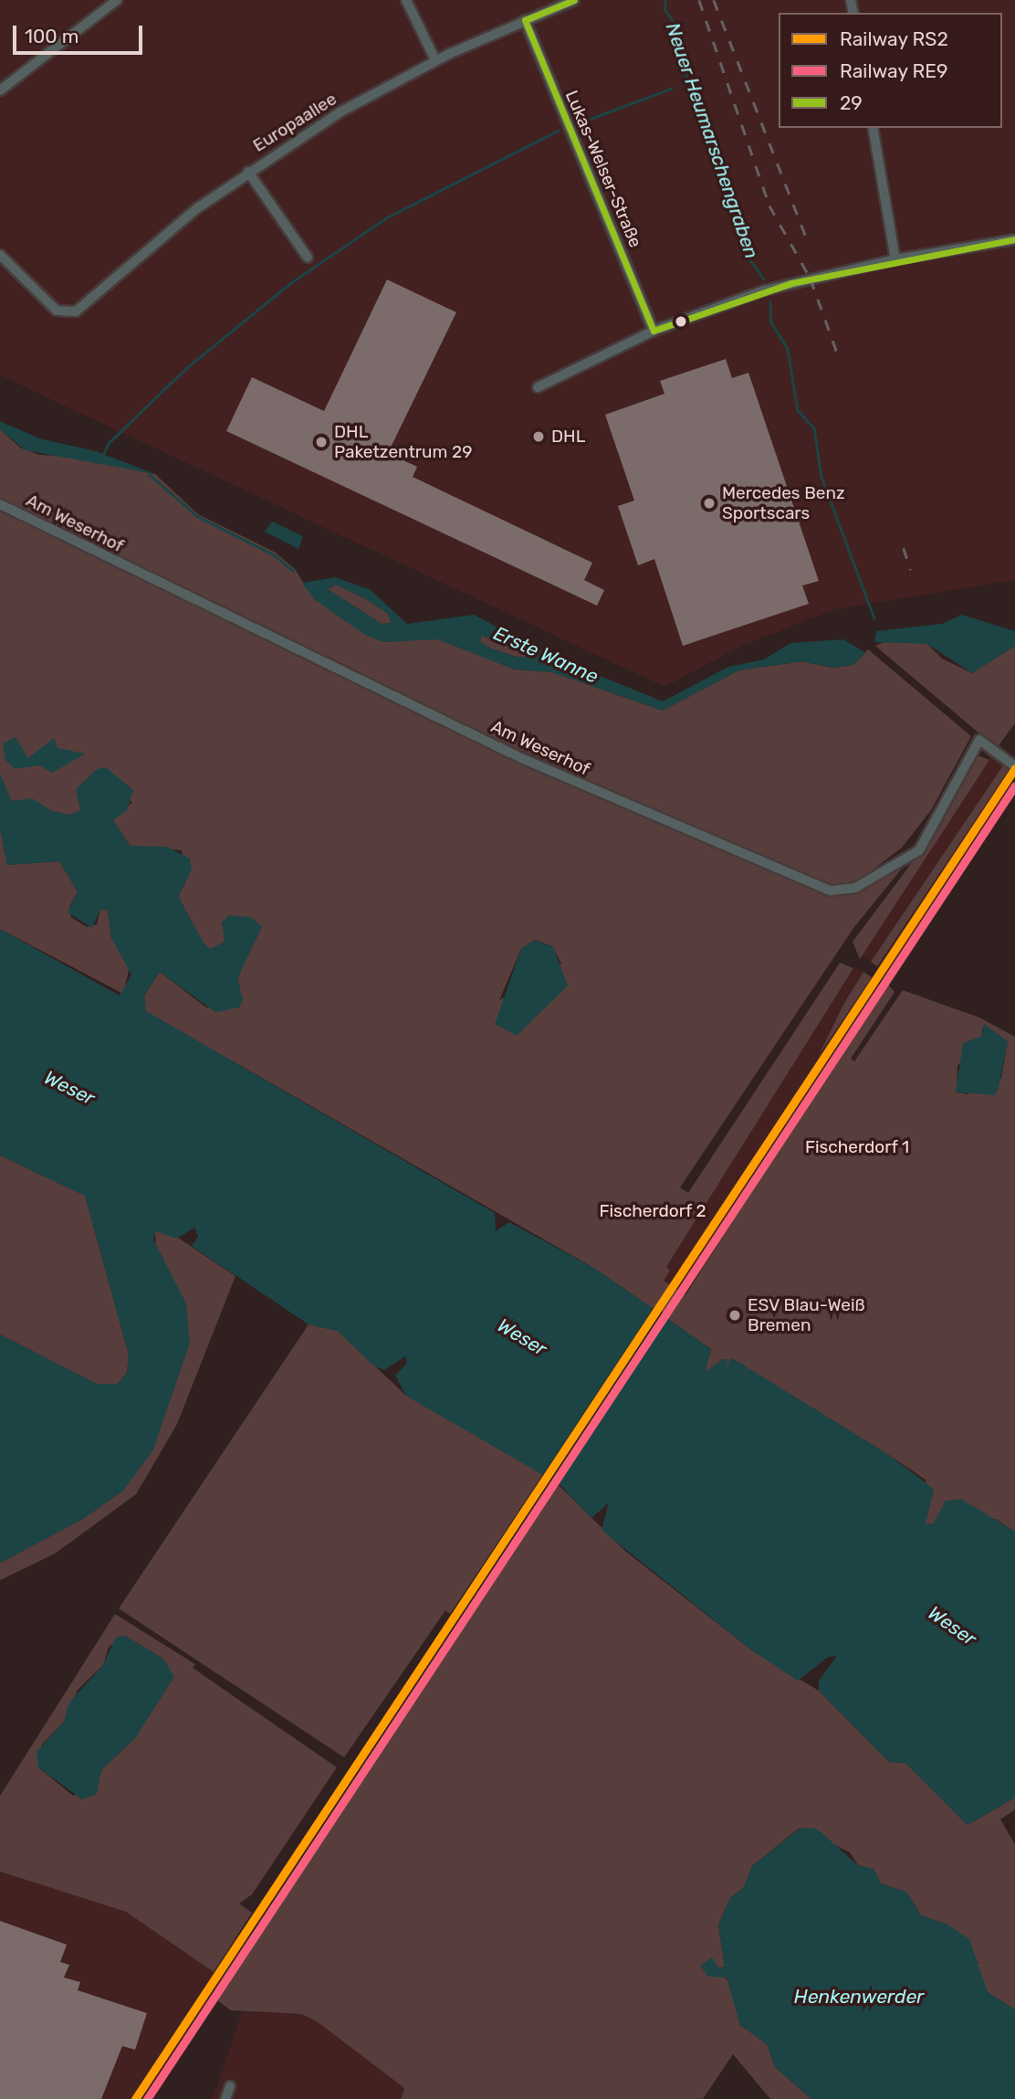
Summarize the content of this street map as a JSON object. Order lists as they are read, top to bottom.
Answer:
{
  "streets": {
    "street": ["Europaallee", "Lukas-Welser-Straße", "Am Weserhof"]
  },
  "crossings": [
    ["Europaallee", "Lukas-Welser-Straße"]
  ],
  "water": [
    "Neuer Heumarschengraben",
    "Erste Wanne",
    "Weser",
    "Henkenwerder"
  ],
  "parks": ["Fischerdorf 1", "Fischerdorf 2"],
  "places": [
    "DHL",
    "DHL Paketzentrum 29",
    "Mercedes Benz Sportscars",
    "ESV Blau-Weiß Bremen"
  ],
  "lines": ["transit line 29", "rail line RS2", "rail line RE9"],
  "legend": ["Railway RS2", "Railway RE9", "29"],
  "scale_bar": "100 m"
}
